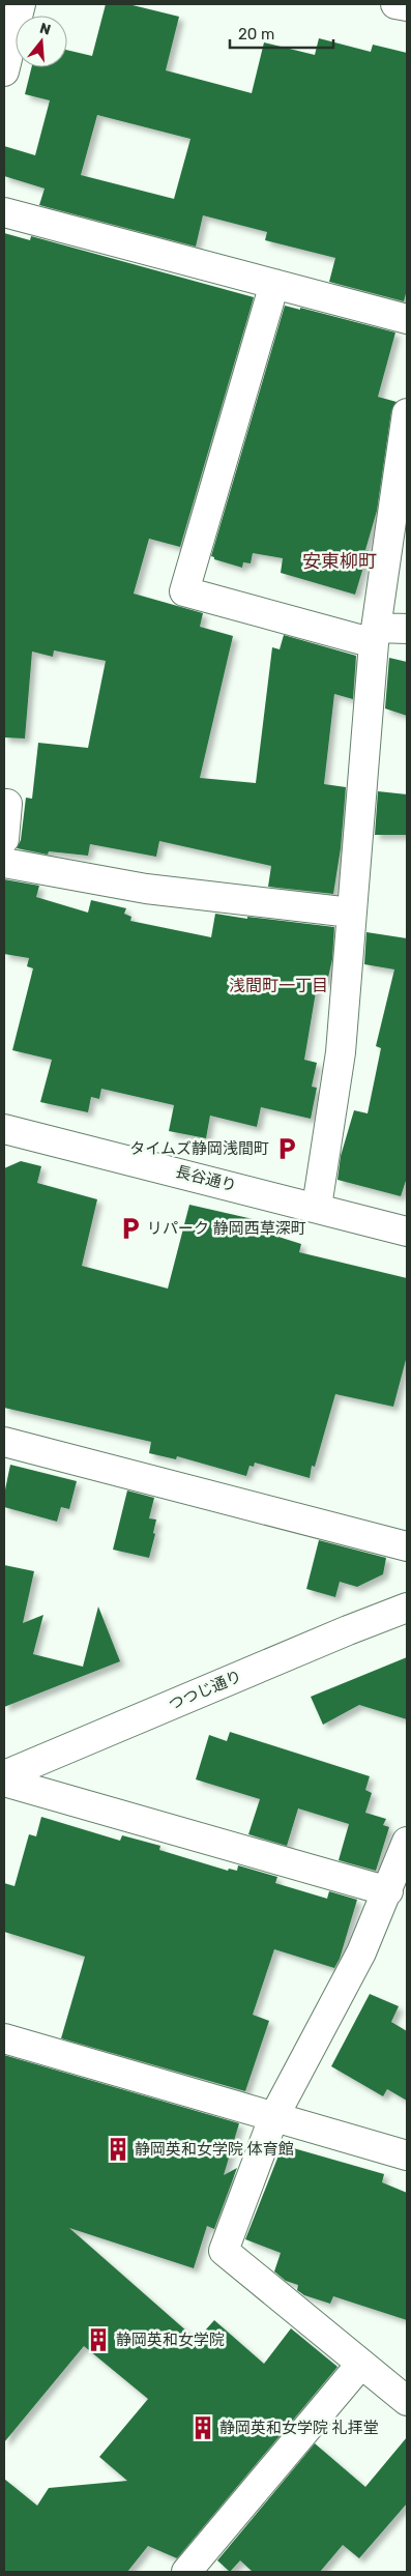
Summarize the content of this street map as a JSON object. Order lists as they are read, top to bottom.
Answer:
{
  "streets": {
    "street": ["長谷通り", "つつじ通り"]
  },
  "districts": ["安東柳町", "浅間町一丁目"],
  "places": {
    "parking": ["タイムズ静岡浅間町", "リパーク 静岡西草深町"],
    "building": ["静岡英和女学院 体育館", "静岡英和女学院", "静岡英和女学院 礼拝堂"]
  },
  "scale_bar": "20 m",
  "north": "top"
}
